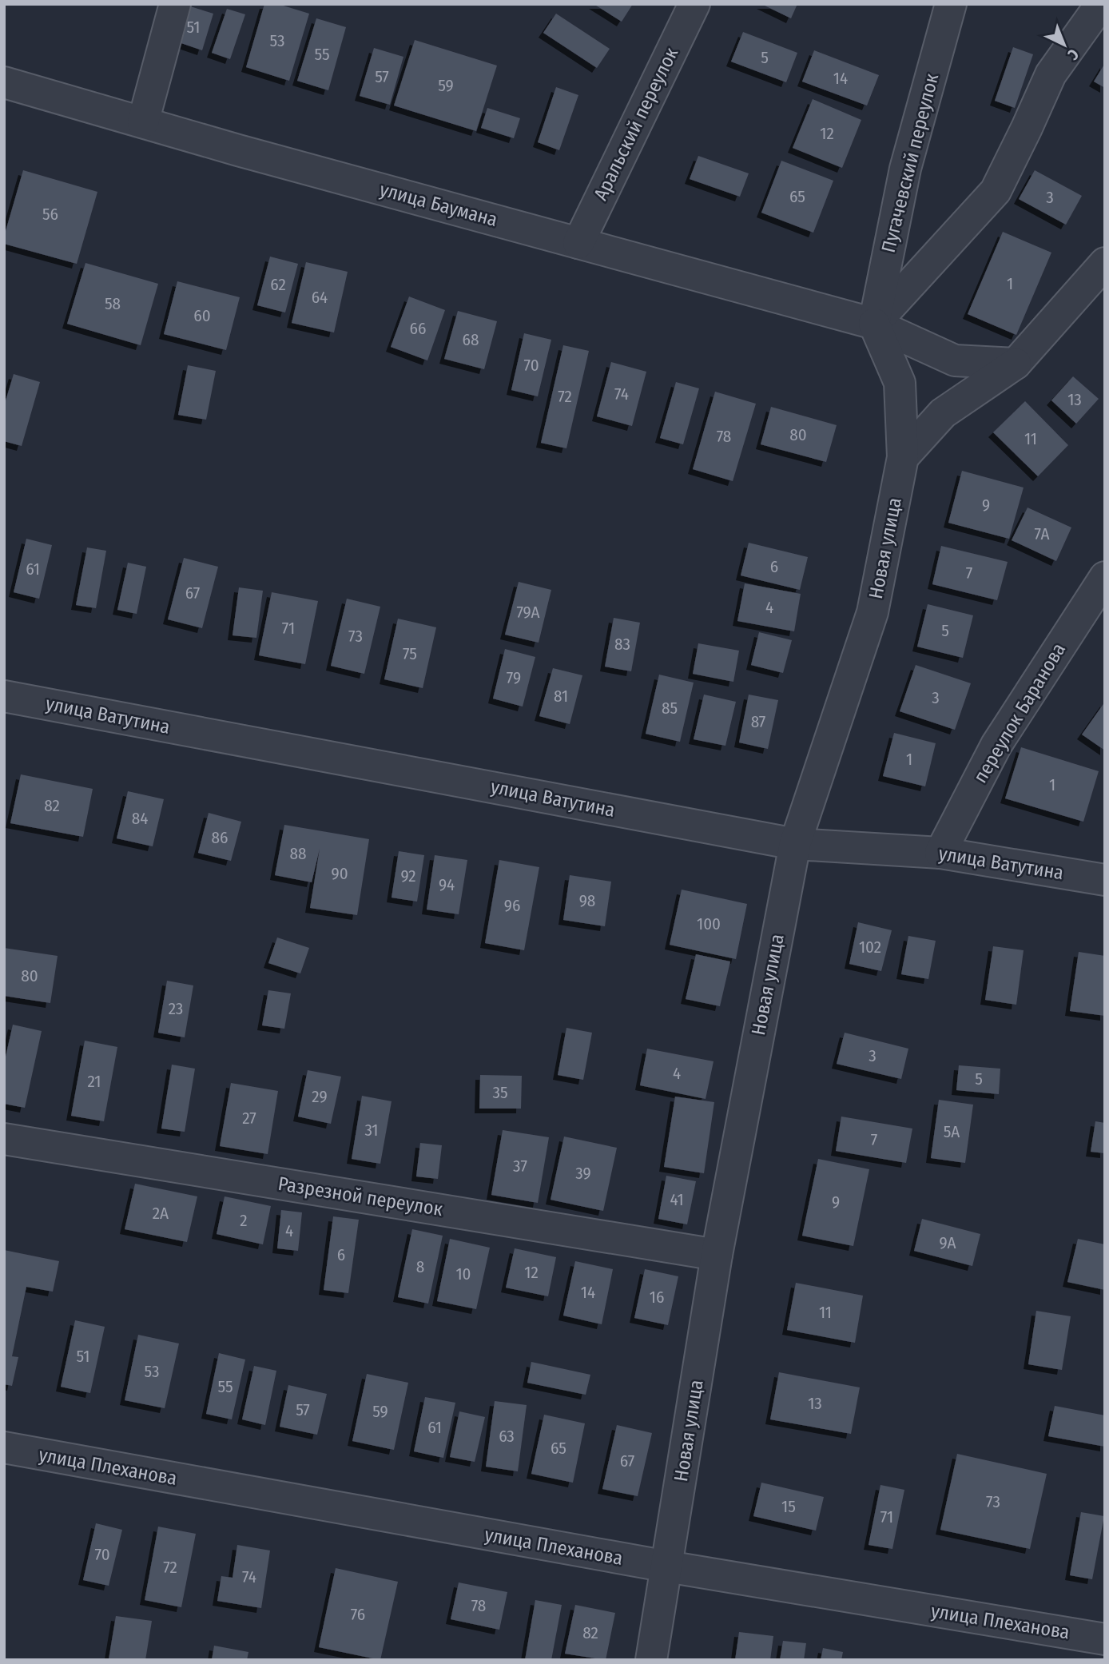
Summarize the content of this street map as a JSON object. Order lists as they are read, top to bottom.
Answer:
{
  "streets": {
    "street": [
      "Аральский переулок",
      "Пугачевский переулок",
      "улица Баумана",
      "Новая улица",
      "переулок Баранова",
      "улица Ватутина",
      "Разрезной переулок",
      "улица Плеханова"
    ]
  },
  "crossings": [
    ["Аральский переулок", "улица Баумана"],
    ["Пугачевский переулок", "улица Баумана"],
    ["Пугачевский переулок", "Новая улица"],
    ["улица Баумана", "Новая улица"],
    ["Новая улица", "улица Ватутина"],
    ["Новая улица", "Разрезной переулок"],
    ["Новая улица", "улица Плеханова"],
    ["переулок Баранова", "улица Ватутина"]
  ],
  "house_numbers": [
    "51",
    "53",
    "55",
    "5",
    "57",
    "14",
    "59",
    "12",
    "65",
    "3",
    "56",
    "1",
    "62",
    "64",
    "58",
    "60",
    "66",
    "68",
    "70",
    "74",
    "72",
    "13",
    "80",
    "78",
    "11",
    "9",
    "7А",
    "6",
    "61",
    "7",
    "67",
    "4",
    "79А",
    "71",
    "5",
    "73",
    "83",
    "75",
    "79",
    "81",
    "3",
    "85",
    "87",
    "1",
    "1",
    "82",
    "84",
    "86",
    "88",
    "90",
    "92",
    "94",
    "98",
    "96",
    "100",
    "102",
    "80",
    "23",
    "3",
    "4",
    "5",
    "21",
    "35",
    "29",
    "27",
    "31",
    "5А",
    "7",
    "37",
    "39",
    "41",
    "9",
    "2А",
    "2",
    "4",
    "9А",
    "6",
    "8",
    "12",
    "10",
    "14",
    "16",
    "11",
    "51",
    "53",
    "55",
    "13",
    "57",
    "59",
    "61",
    "63",
    "65",
    "67",
    "73",
    "15",
    "71",
    "70",
    "72",
    "74",
    "78",
    "76",
    "82"
  ],
  "north": "bottom right"
}
